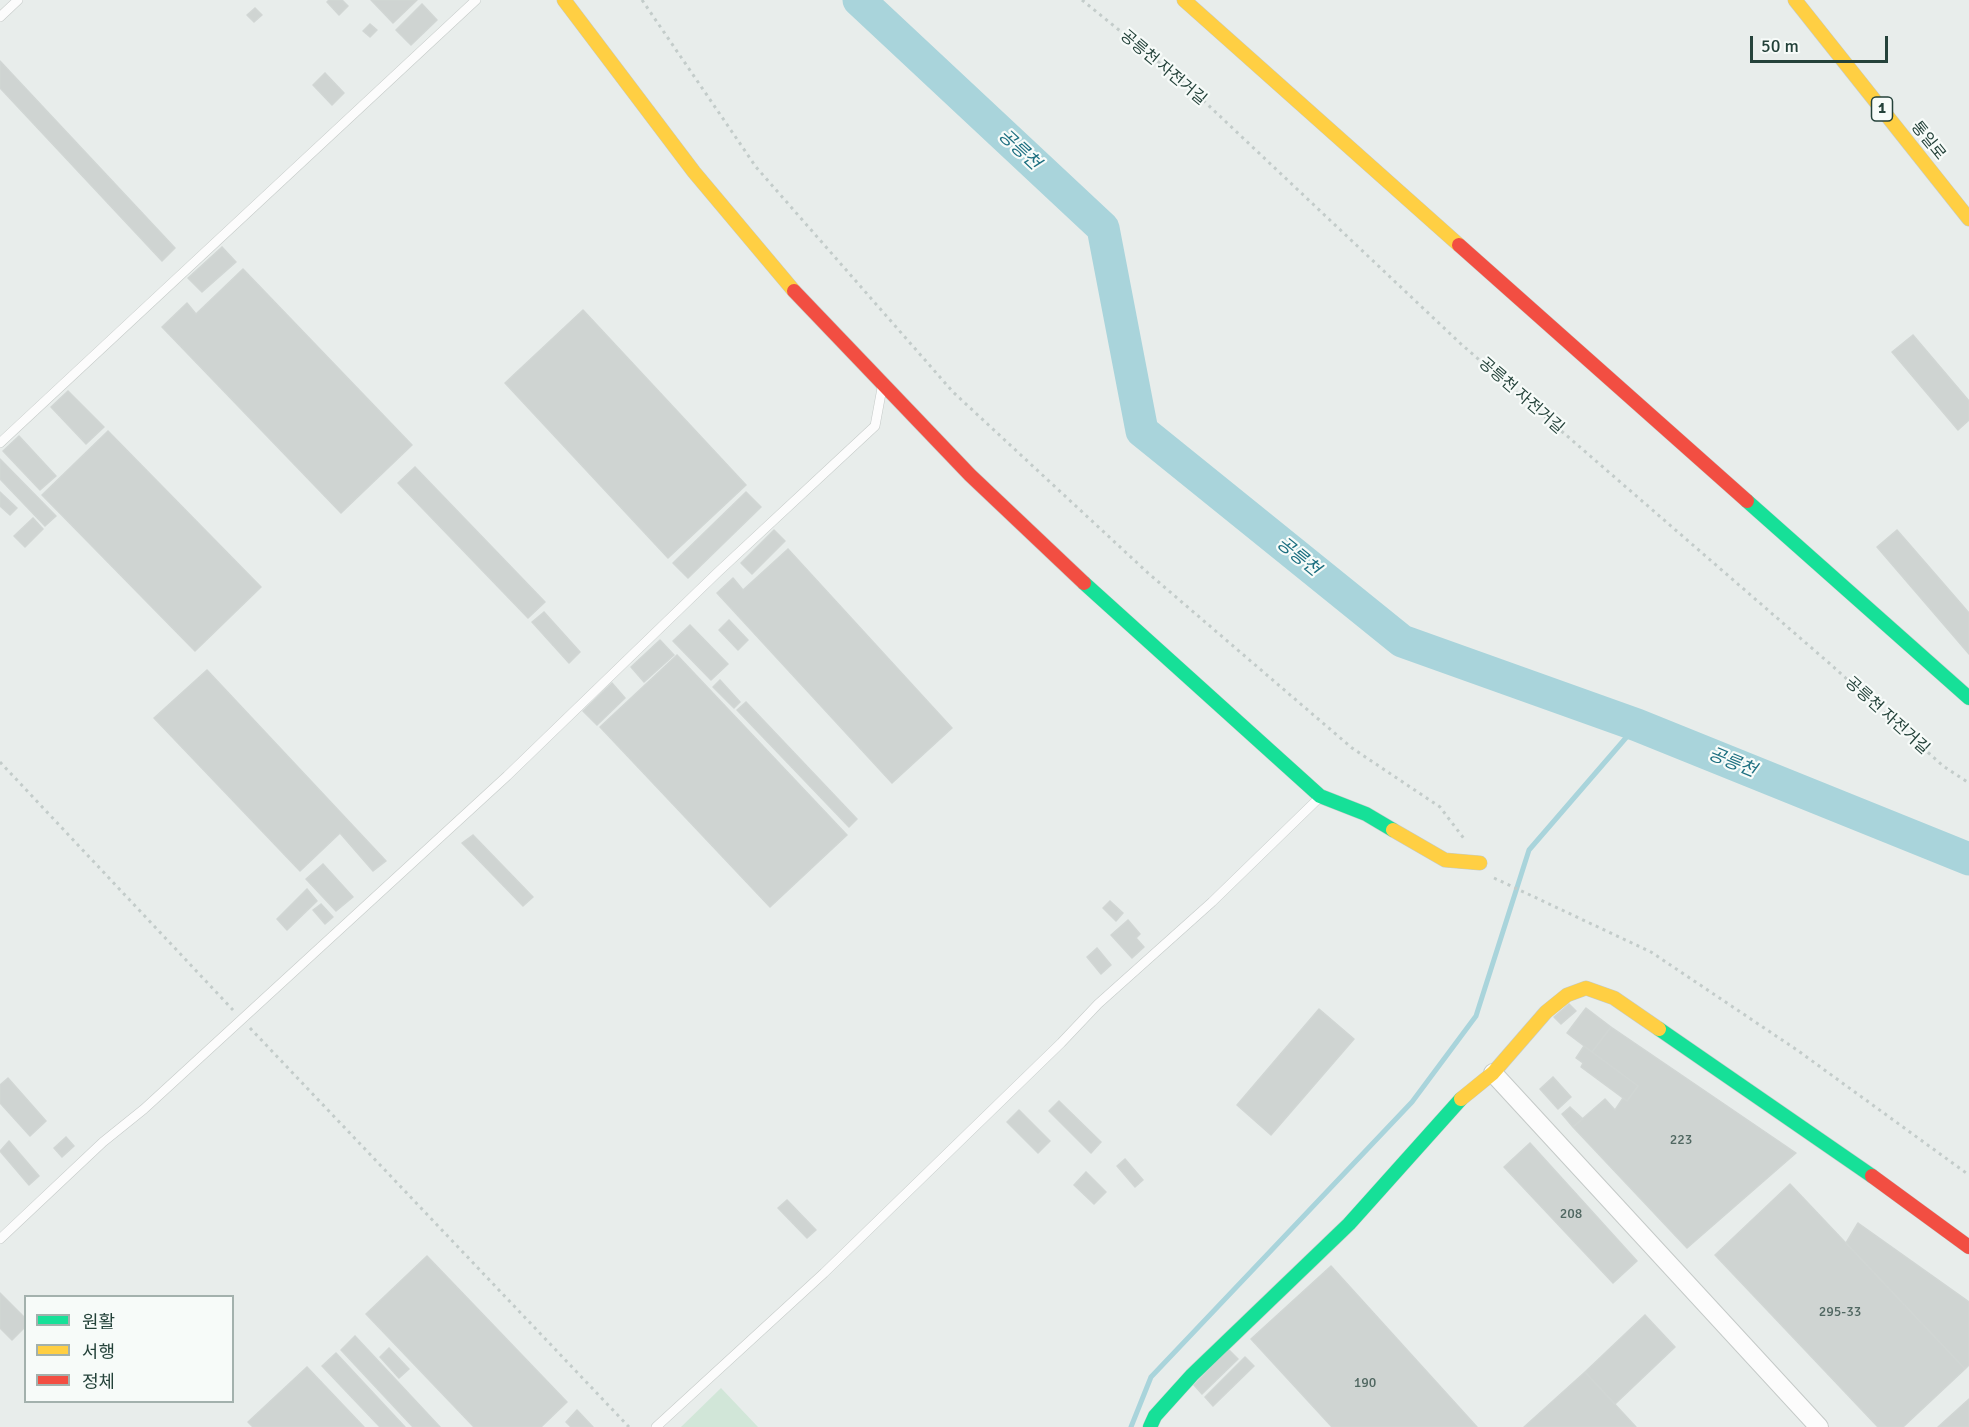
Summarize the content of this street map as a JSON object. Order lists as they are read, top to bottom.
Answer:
{
  "streets": {
    "street": ["1", "통일로"],
    "path": ["공릉천 자전거길"]
  },
  "water": ["공릉천"],
  "house_numbers": [
    "223",
    "208",
    "295-33",
    "190"
  ],
  "legend": ["원활", "서행", "정체"],
  "scale_bar": "50 m"
}
